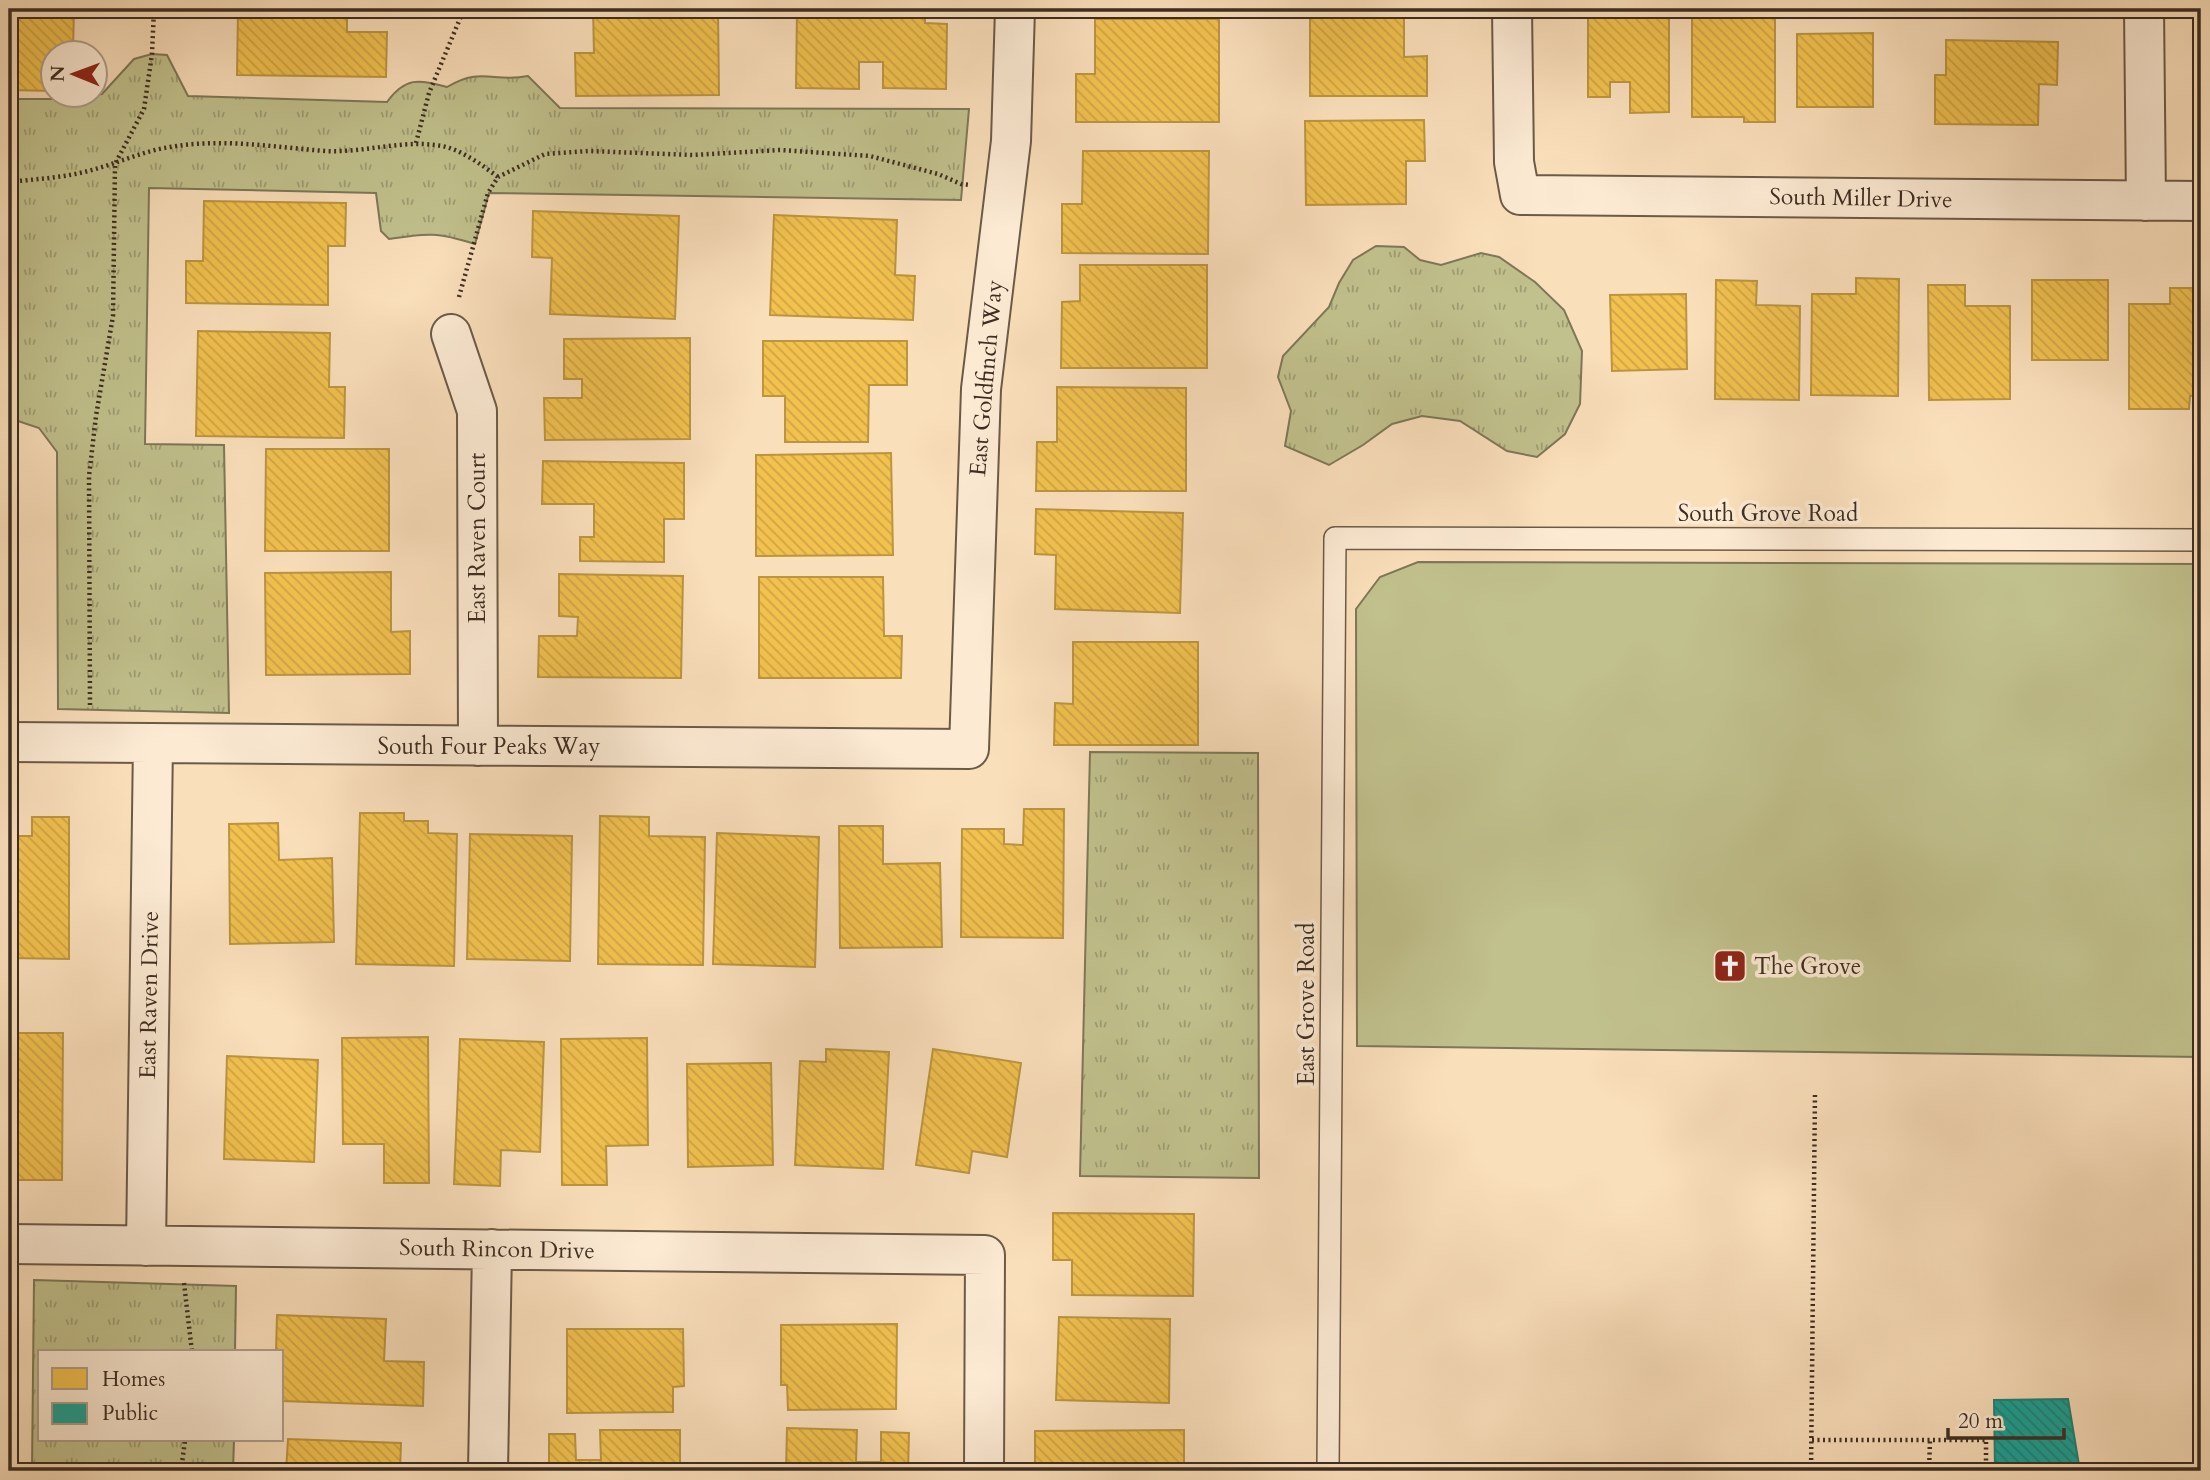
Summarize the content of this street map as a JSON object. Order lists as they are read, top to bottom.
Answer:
{
  "streets": {
    "street": [
      "South Miller Drive",
      "East Goldfinch Way",
      "East Raven Court",
      "South Four Peaks Way",
      "East Raven Drive",
      "South Rincon Drive"
    ],
    "lane": ["South Grove Road", "East Grove Road"]
  },
  "crossings": [
    ["East Goldfinch Way", "South Four Peaks Way"],
    ["South Grove Road", "East Grove Road"],
    ["East Raven Court", "South Four Peaks Way"],
    ["South Four Peaks Way", "East Raven Drive"],
    ["East Raven Drive", "South Rincon Drive"]
  ],
  "places": {
    "church": ["The Grove"]
  },
  "legend": ["Homes", "Public"],
  "scale_bar": "20 m",
  "north": "left"
}
